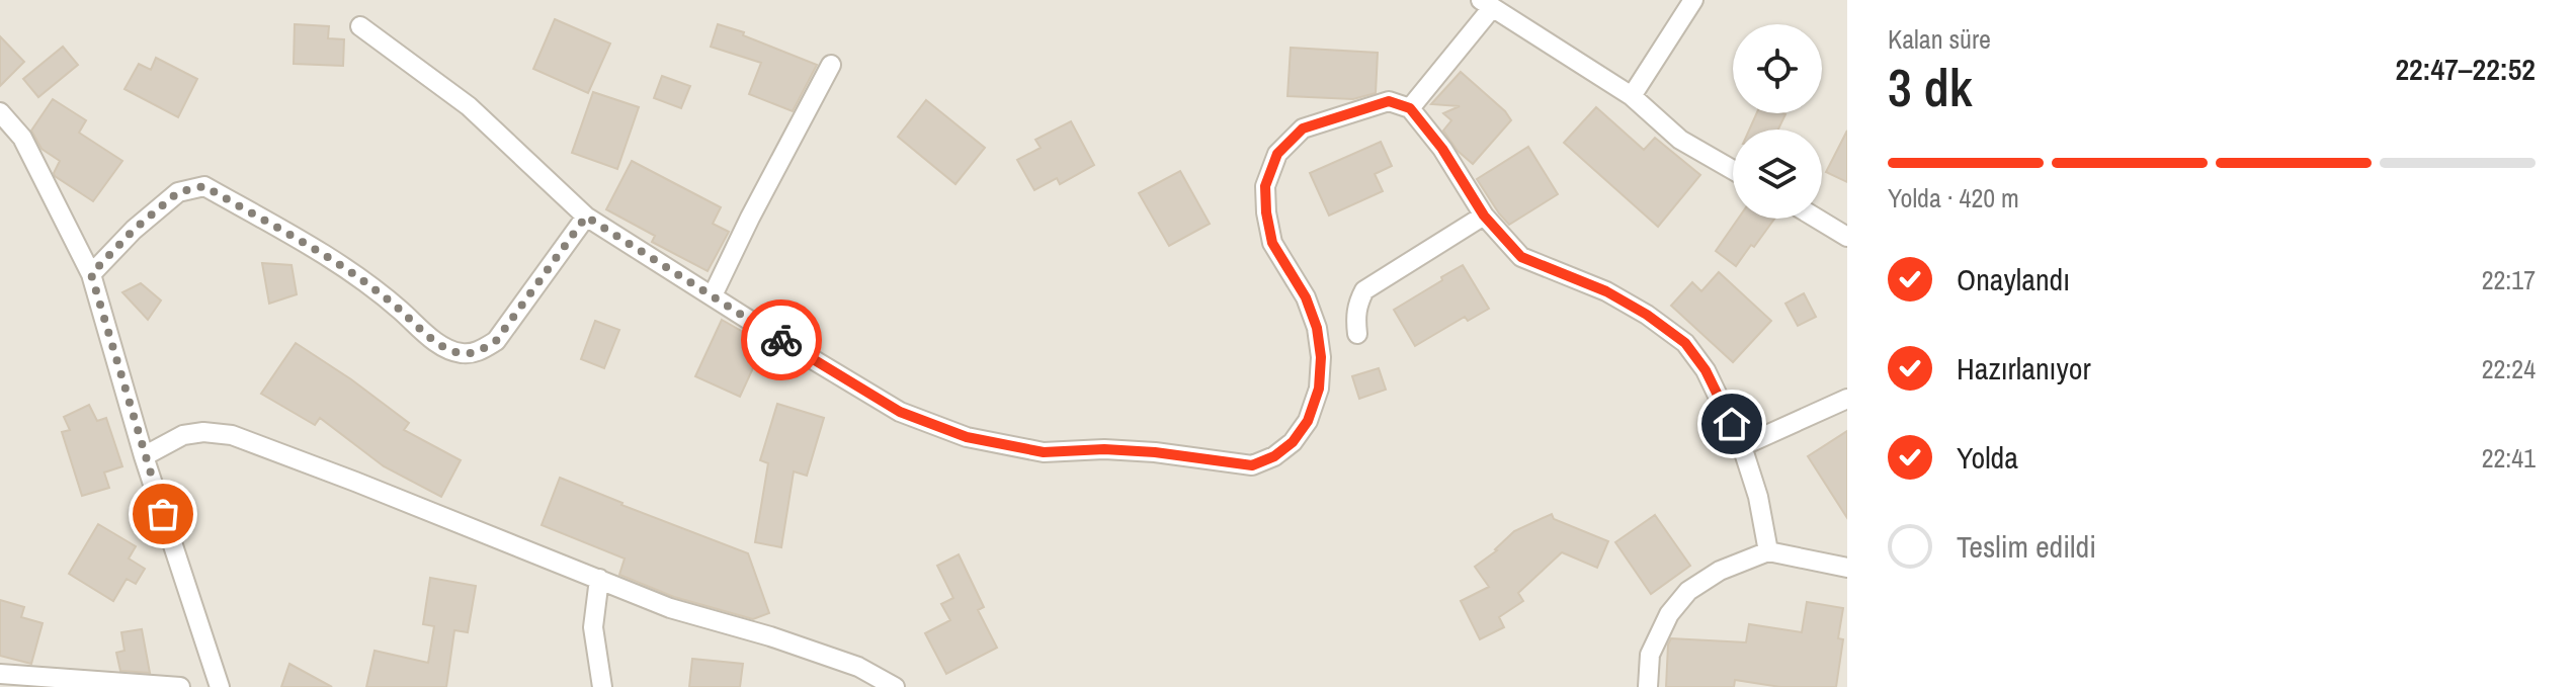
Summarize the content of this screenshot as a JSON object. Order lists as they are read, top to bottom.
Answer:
{
  "page": {
    "heading": ["3 dk", "Kalan süre", "22:47–22:52"],
    "bar": "Yolda · 420 m",
    "list": [
      ["Onaylandı", "22:17"],
      ["Hazırlanıyor", "22:24"],
      ["Yolda", "22:41"],
      "Teslim edildi"
    ]
  }
}
